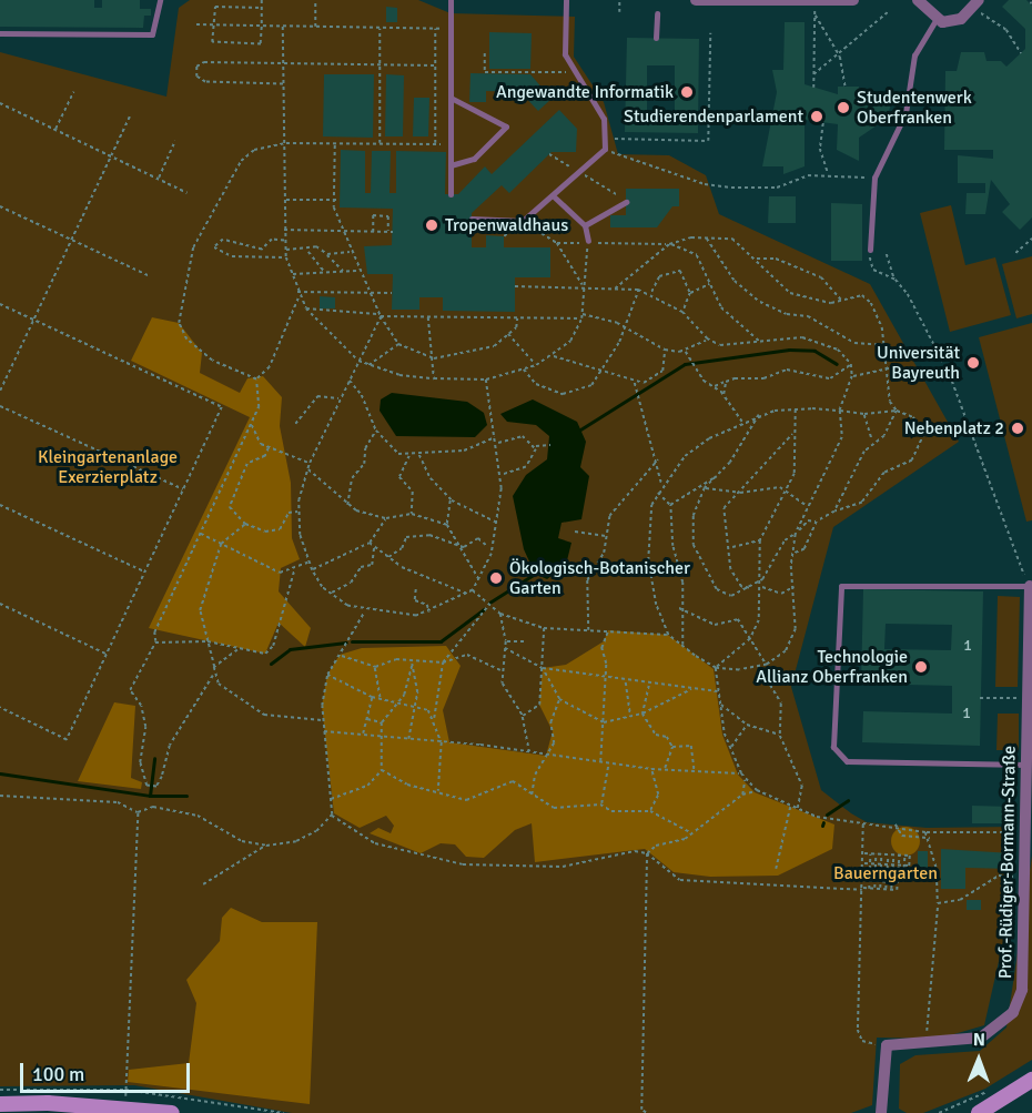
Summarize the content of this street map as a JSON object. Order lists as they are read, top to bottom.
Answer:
{
  "streets": {
    "street": ["Prof.-Rüdiger-Bormann-Straße"]
  },
  "parks": ["Kleingartenanlage Exerzierplatz", "Bauerngarten"],
  "places": [
    "Angewandte Informatik",
    "Studentenwerk Oberfranken",
    "Studierendenparlament",
    "Tropenwaldhaus",
    "Universität Bayreuth",
    "Nebenplatz 2",
    "Ökologisch-Botanischer Garten",
    "Technologie Allianz Oberfranken"
  ],
  "house_numbers": ["1", "1"],
  "scale_bar": "100 m",
  "north": "top"
}
